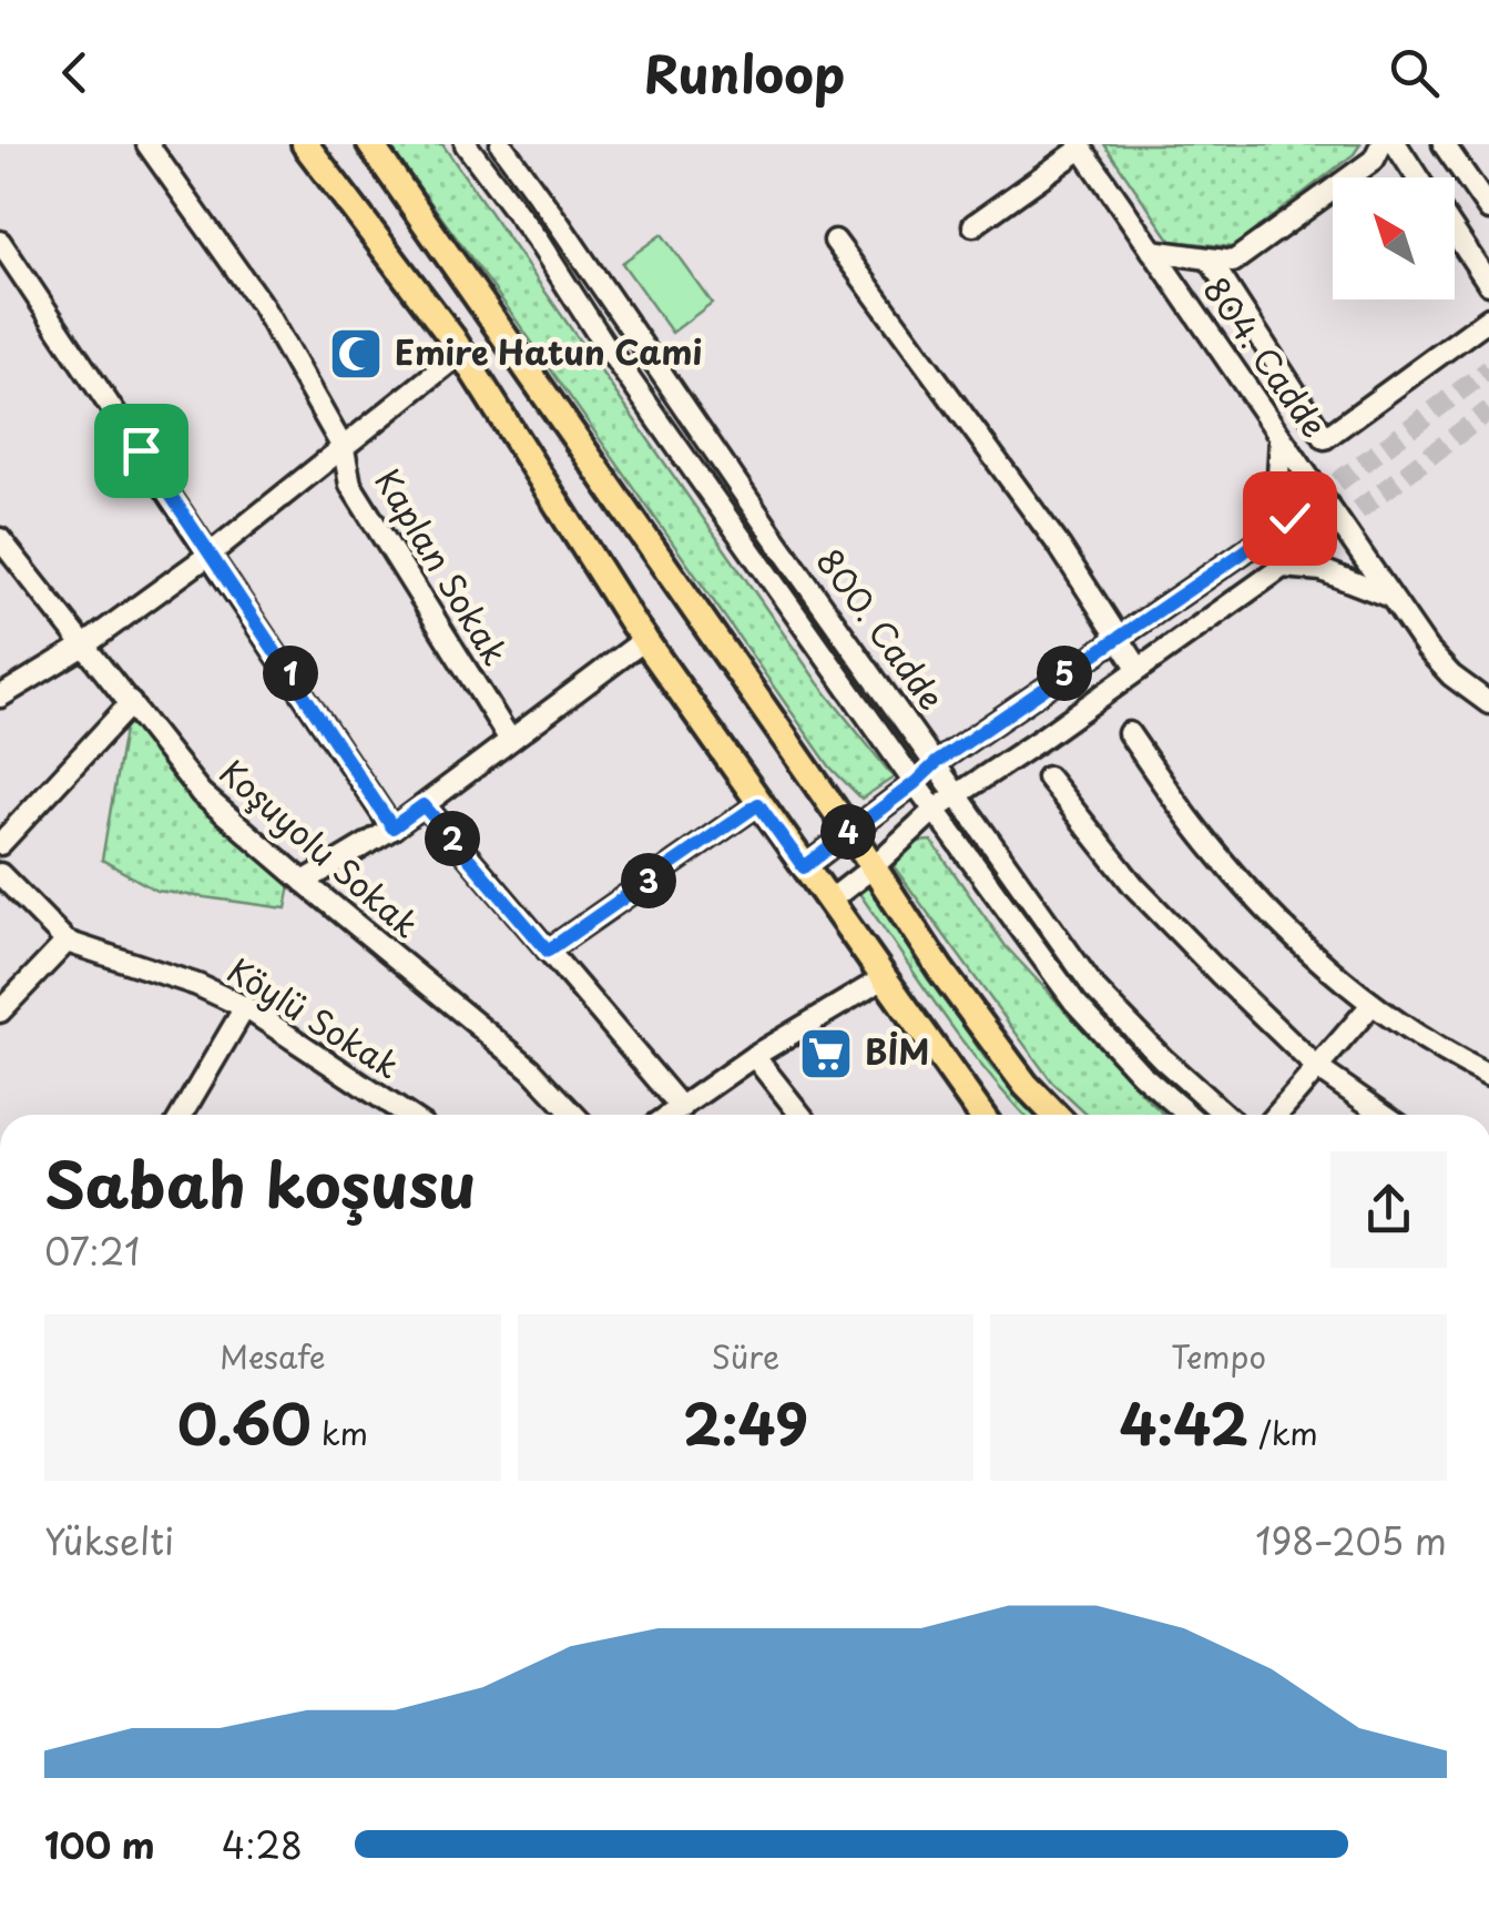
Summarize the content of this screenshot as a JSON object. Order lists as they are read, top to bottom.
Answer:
{
  "streets": {
    "street": [
      "804. Cadde",
      "Kaplan Sokak",
      "800. Cadde",
      "Koşuyolu Sokak",
      "Köylü Sokak"
    ]
  },
  "places": {
    "mosque": ["Emire Hatun Cami"],
    "supermarket": ["BİM"]
  },
  "north": "top left",
  "page": {
    "header": "Runloop",
    "pins": [
      "1",
      "5",
      "4",
      "2",
      "3"
    ],
    "heading": ["Sabah koşusu", "07:21"],
    "stats": [
      ["Mesafe", "0.60 km"],
      ["Süre", "2:49"],
      ["Tempo", "4:42 /km"]
    ],
    "chart": ["Yükselti", "198–205 m"],
    "list": [
      {
        "name": "100 m",
        "note": "4:28"
      }
    ]
  }
}
